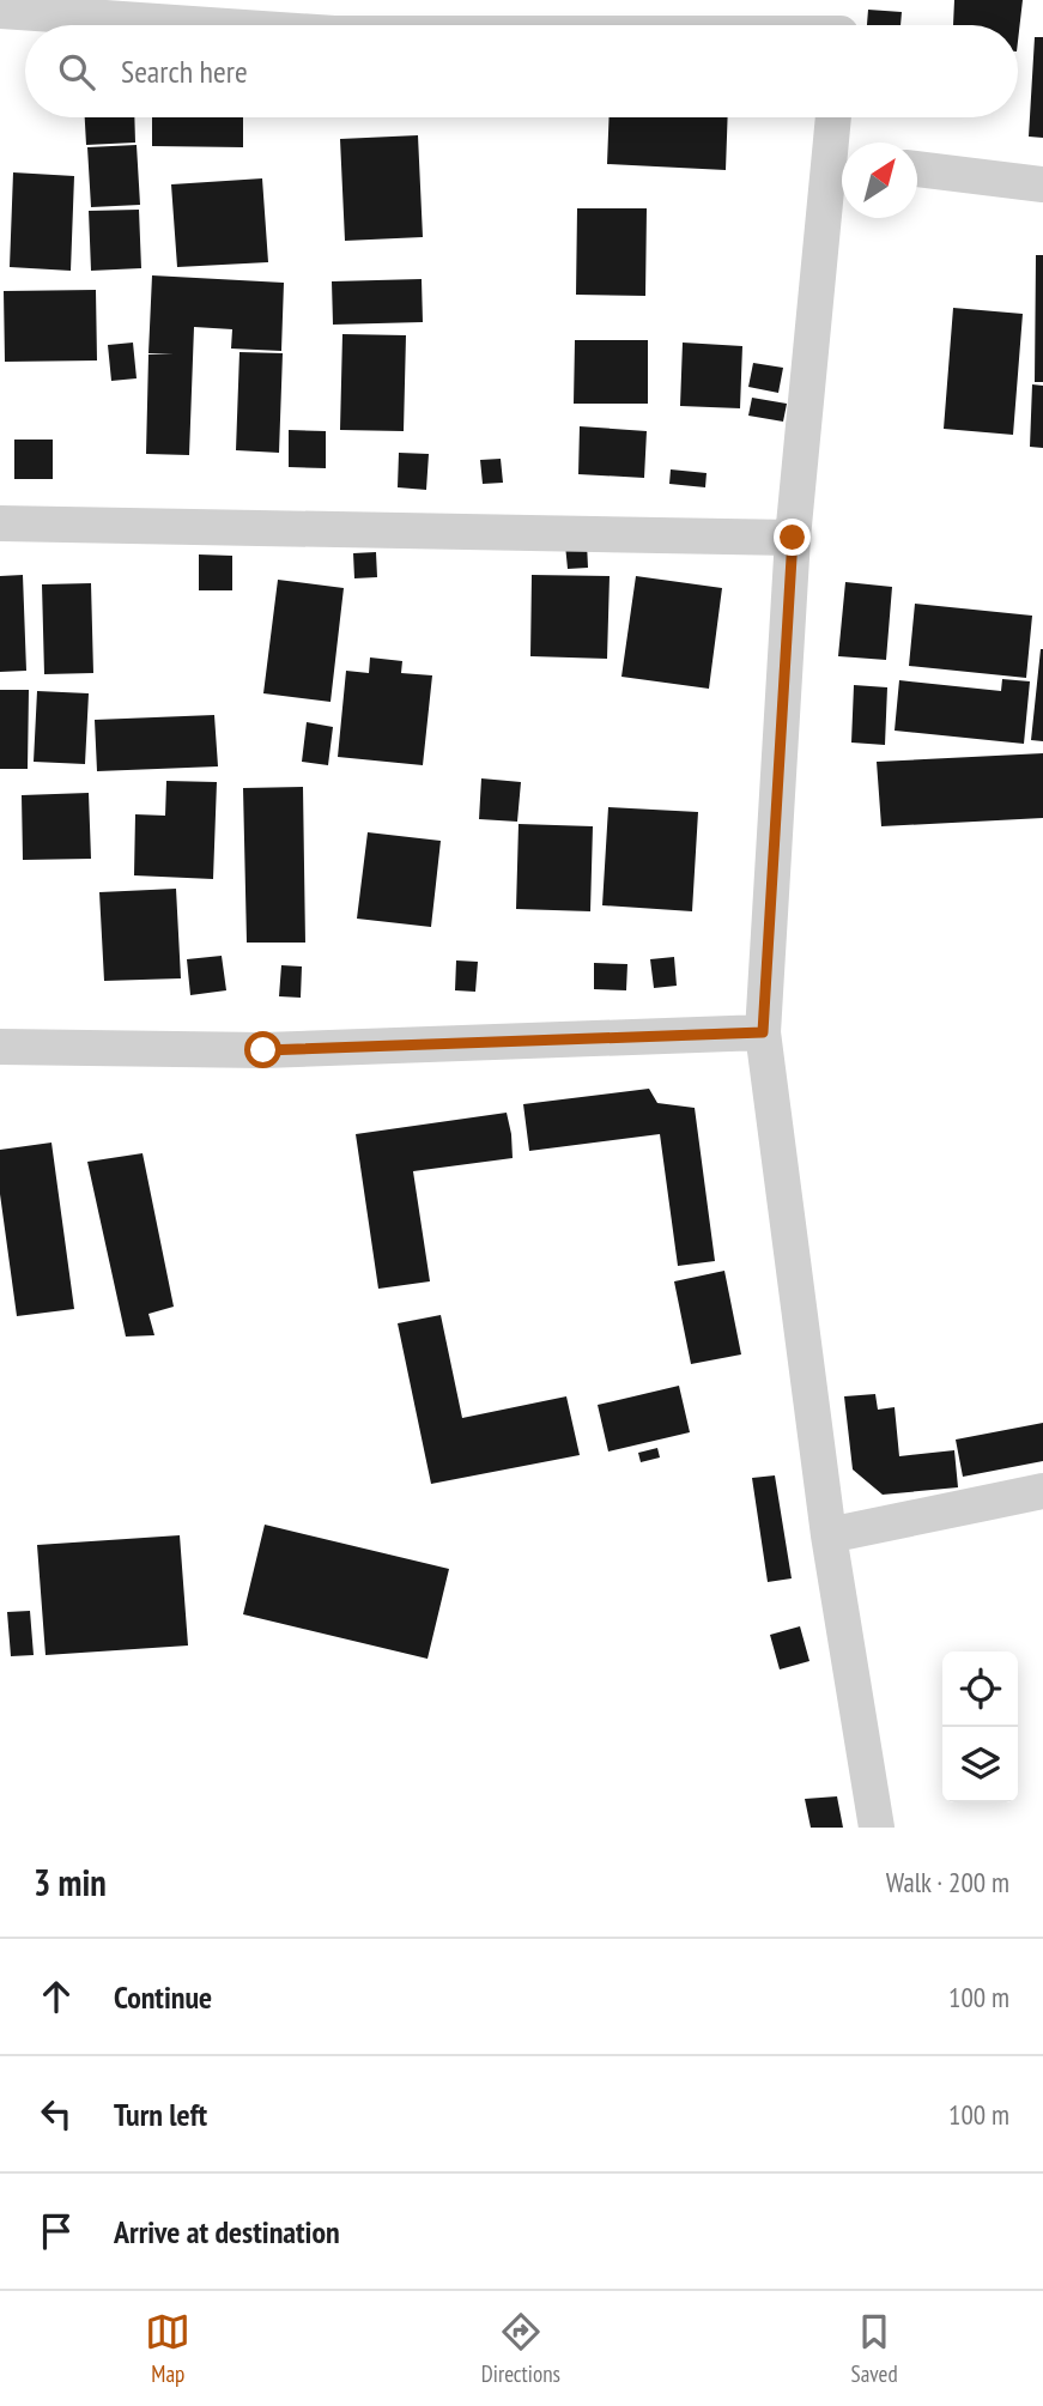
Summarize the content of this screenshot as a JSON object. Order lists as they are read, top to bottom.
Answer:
{
  "north": "top right",
  "page": {
    "search": "Search here",
    "heading": ["3 min", "Walk · 200 m"],
    "list": [
      ["Continue", "100 m"],
      ["Turn left", "100 m"],
      "Arrive at destination"
    ],
    "nav": ["Map", "Directions", "Saved"]
  }
}
